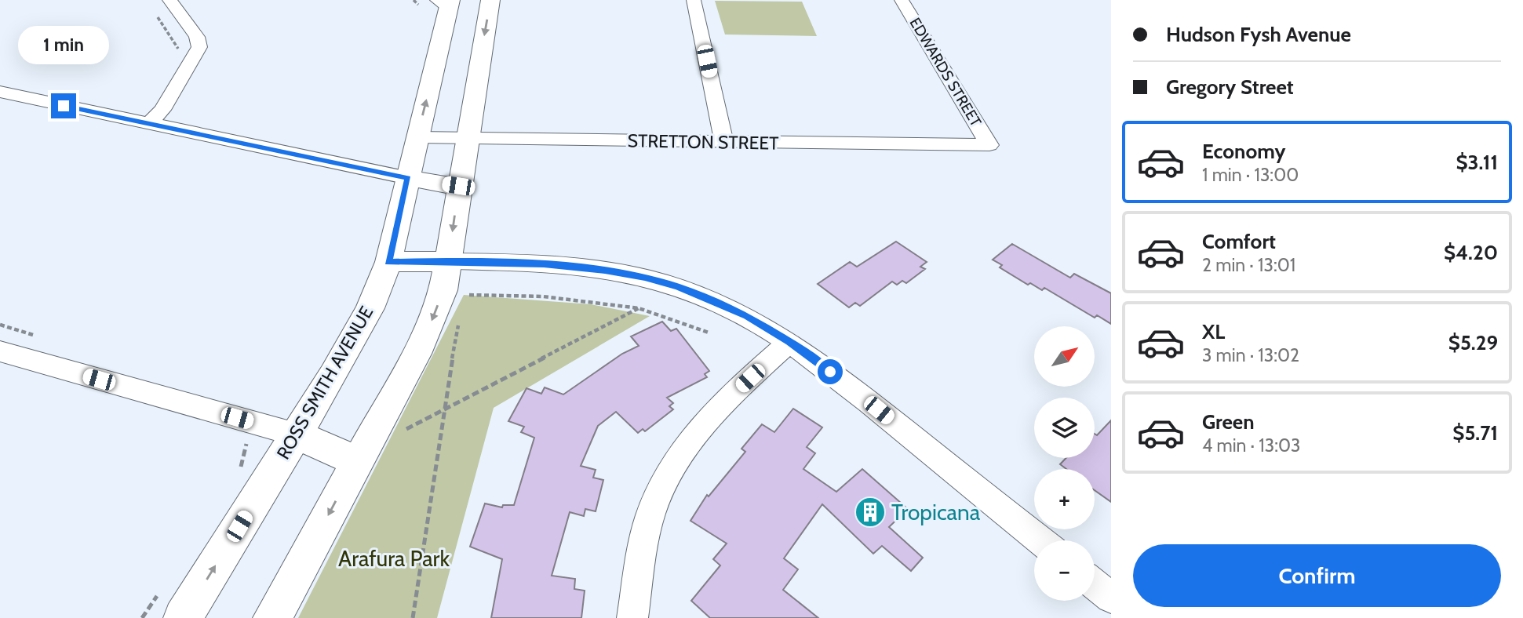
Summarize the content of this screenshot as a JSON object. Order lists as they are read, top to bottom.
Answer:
{
  "streets": {
    "street": ["EDWARDS STREET", "STRETTON STREET", "ROSS SMITH AVENUE"]
  },
  "crossings": [
    ["EDWARDS STREET", "STRETTON STREET"],
    ["STRETTON STREET", "ROSS SMITH AVENUE"]
  ],
  "parks": ["Arafura Park"],
  "places": {
    "building": ["Tropicana"]
  },
  "north": "top right",
  "page": {
    "banner": ["Hudson Fysh Avenue", "Gregory Street"],
    "bubble": "1 min",
    "list": [
      {
        "name": "Economy",
        "note": "1 min · 13:00",
        "value": "$3.11"
      },
      {
        "name": "Comfort",
        "note": "2 min · 13:01",
        "value": "$4.20"
      },
      {
        "name": "XL",
        "note": "3 min · 13:02",
        "value": "$5.29"
      },
      {
        "name": "Green",
        "note": "4 min · 13:03",
        "value": "$5.71"
      }
    ],
    "map_buttons": ["+", "−"],
    "buttons": "Confirm"
  }
}
